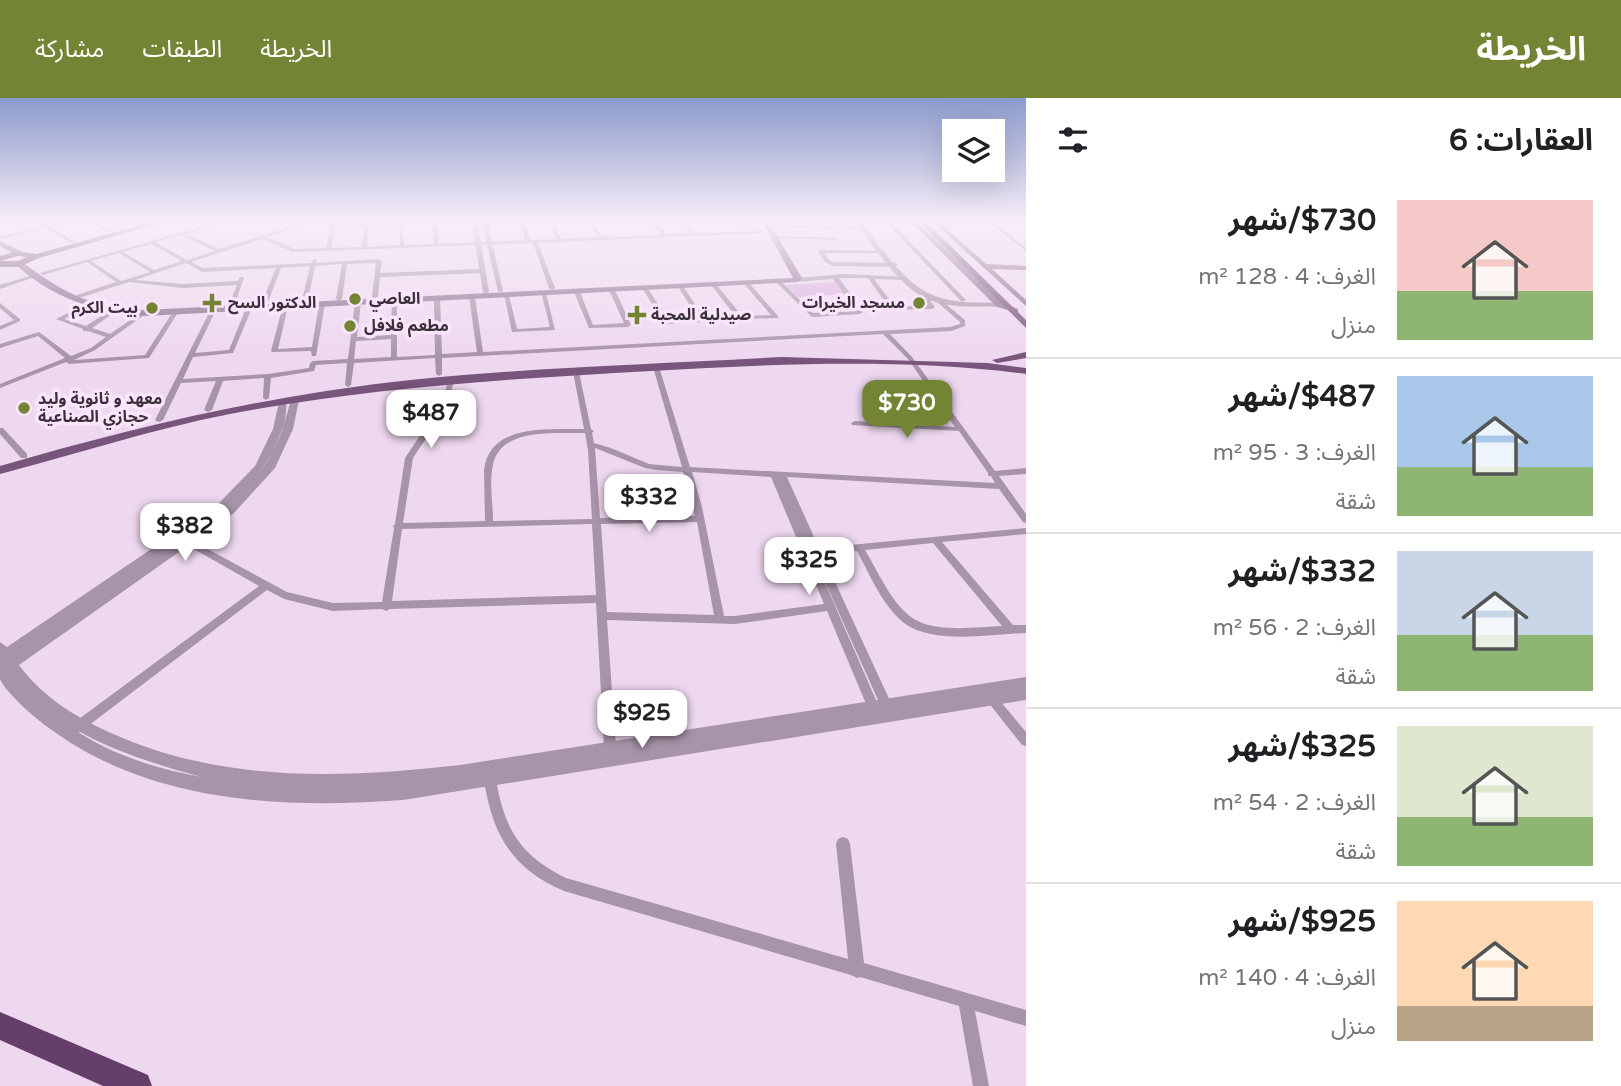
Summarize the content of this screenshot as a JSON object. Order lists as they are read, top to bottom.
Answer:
{
  "places": {
    "other": [
      "العاصي",
      "مسجد الخيرات",
      "بيت الكرم",
      "مطعم فلافل",
      "معهد و ثانوية وليد حجازي الصناعية"
    ],
    "health": ["الدكتور السح", "صيدلية المحبة"]
  },
  "page": {
    "header": "الخريطة",
    "nav": ["الخريطة", "الطبقات", "مشاركة"],
    "heading": "العقارات: 6",
    "list": [
      {
        "name": "$730/شهر",
        "note": "الغرف: 4 · 128 m² · منزل"
      },
      {
        "name": "$487/شهر",
        "note": "الغرف: 3 · 95 m² · شقة"
      },
      {
        "name": "$332/شهر",
        "note": "الغرف: 2 · 56 m² · شقة"
      },
      {
        "name": "$325/شهر",
        "note": "الغرف: 2 · 54 m² · شقة"
      },
      {
        "name": "$925/شهر",
        "note": "الغرف: 4 · 140 m² · منزل"
      }
    ],
    "price": [
      "$730",
      "$487",
      "$332",
      "$382",
      "$325",
      "$925"
    ]
  }
}
